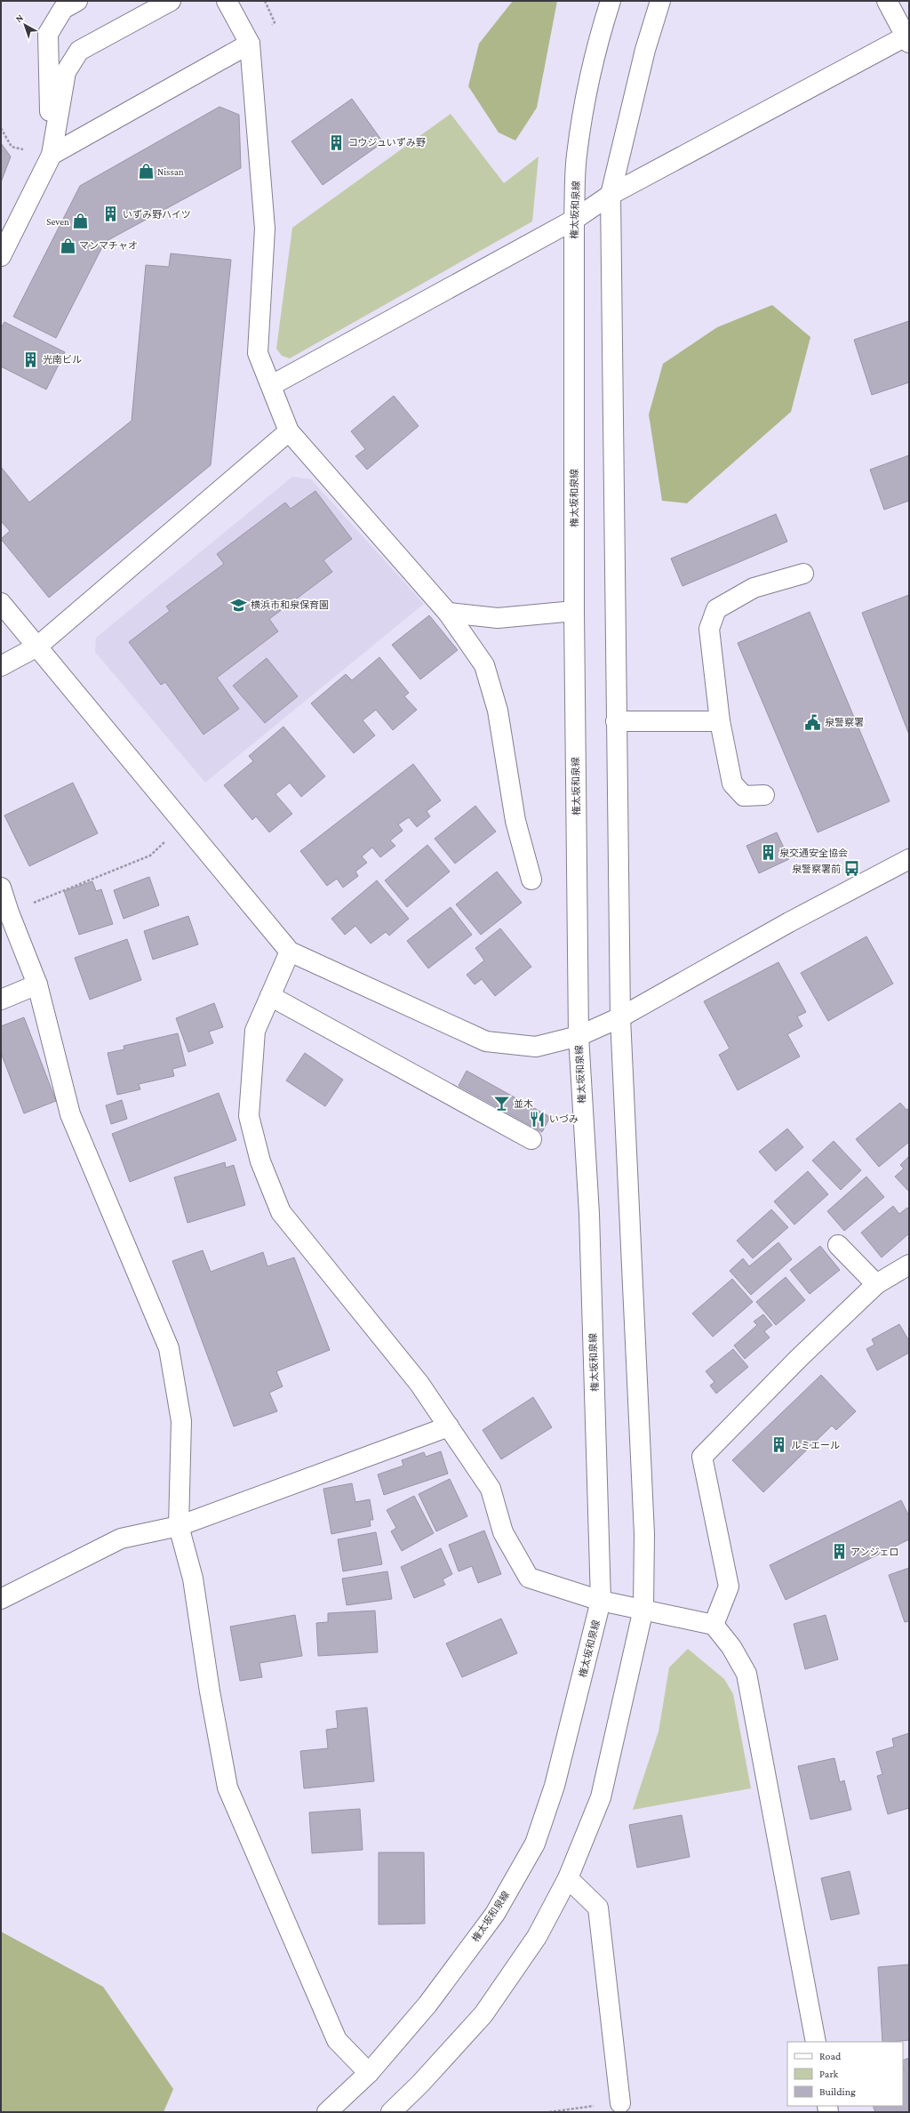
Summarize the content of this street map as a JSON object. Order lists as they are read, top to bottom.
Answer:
{
  "streets": {
    "street": ["権太坂和泉線"]
  },
  "places": {
    "building": [
      "コウジュいずみ野",
      "いずみ野ハイツ",
      "光南ビル",
      "泉交通安全協会",
      "ルミエール",
      "アンジェロ"
    ],
    "shop": ["Nissan", "Seven", "マンマチャオ"],
    "school or university": ["横浜市和泉保育園"],
    "public building": ["泉警察署"],
    "bus stop": ["泉警察署前"],
    "bar": ["並木"],
    "restaurant": ["いづみ"]
  },
  "legend": ["Road", "Park", "Building"],
  "north": "top left"
}
